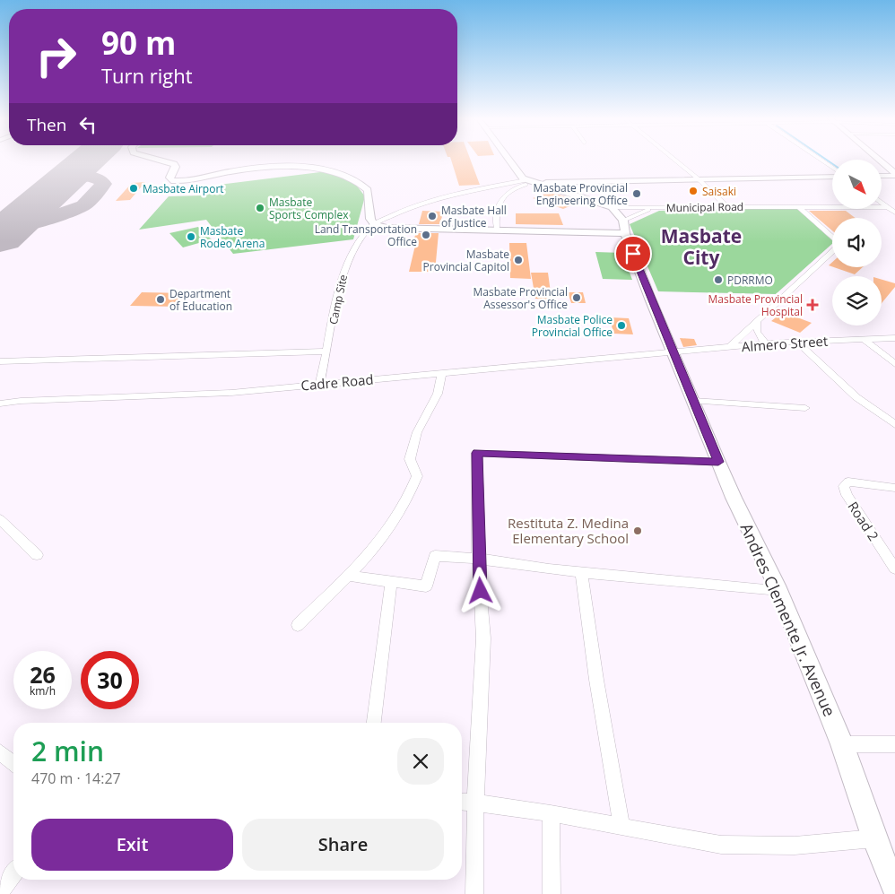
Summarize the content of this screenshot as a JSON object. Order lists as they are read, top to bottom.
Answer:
{
  "streets": {
    "street": [
      "Municipal Road",
      "Camp Site",
      "Almero Street",
      "Cadre Road",
      "Road 2",
      "Andres Clemente Jr. Avenue"
    ]
  },
  "crossings": [
    ["Camp Site", "Cadre Road"],
    ["Almero Street", "Cadre Road"],
    ["Almero Street", "Andres Clemente Jr. Avenue"],
    ["Cadre Road", "Andres Clemente Jr. Avenue"]
  ],
  "districts": ["Masbate City"],
  "places": {
    "other": [
      "Masbate Airport",
      "Saisaki",
      "Masbate Provincial Engineering Office",
      "Masbate Sports Complex",
      "Masbate Hall of Justice",
      "Land Transportation Office",
      "Masbate Rodeo Arena",
      "Masbate Provincial Capitol",
      "PDRRMO",
      "Masbate Provincial Assessor's Office",
      "Department of Education",
      "Masbate Police Provincial Office",
      "Restituta Z. Medina Elementary School"
    ],
    "health": ["Masbate Provincial Hospital"]
  },
  "north": "bottom right",
  "page": {
    "turn": ["90 m", "Turn right"],
    "then": "Then",
    "speed": "26 km/h",
    "limit": "30",
    "heading": ["2 min", "470 m · 14:27"],
    "buttons": ["Exit", "Share"]
  }
}
